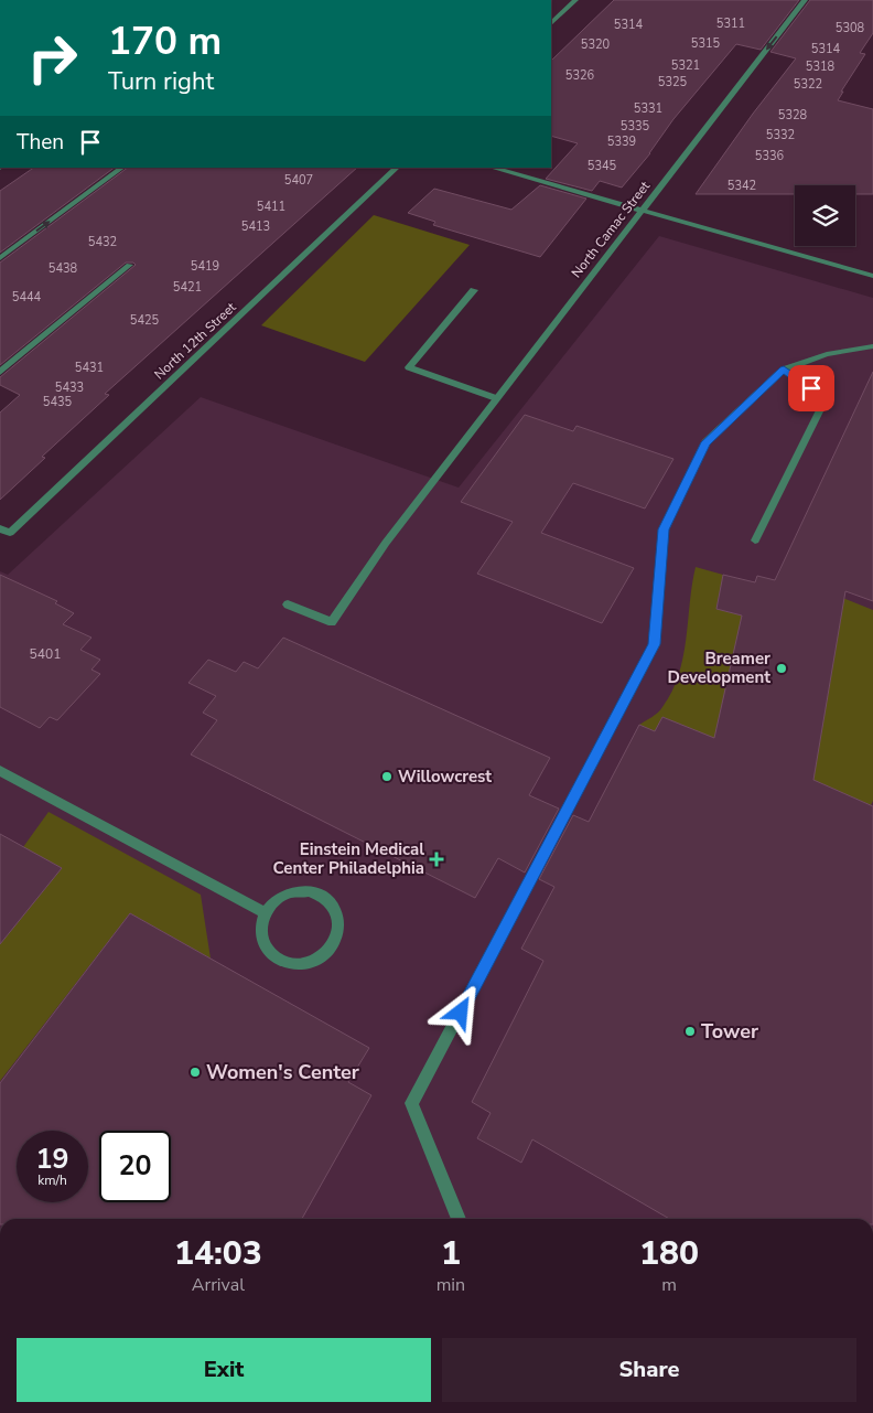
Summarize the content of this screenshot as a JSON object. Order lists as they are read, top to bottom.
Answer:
{
  "streets": {
    "street": ["North Camac Street", "North 12th Street"]
  },
  "places": {
    "other": [
      "Breamer Development",
      "Willowcrest",
      "Tower",
      "Women's Center"
    ],
    "health": ["Einstein Medical Center Philadelphia"]
  },
  "house_numbers": [
    "5311",
    "5314",
    "5308",
    "5315",
    "5320",
    "5314",
    "5321",
    "5318",
    "5326",
    "5325",
    "5322",
    "5331",
    "5328",
    "5335",
    "5332",
    "5339",
    "5336",
    "5345",
    "5407",
    "5342",
    "5411",
    "5413",
    "5432",
    "5419",
    "5438",
    "5421",
    "5444",
    "5425",
    "5431",
    "5433",
    "5435",
    "5401"
  ],
  "page": {
    "turn": ["170 m", "Turn right"],
    "then": "Then",
    "speed": "19 km/h",
    "limit": "20",
    "eta": [
      "14:03",
      "Arrival",
      "1",
      "min",
      "180",
      "m"
    ],
    "buttons": ["Exit", "Share"]
  }
}
